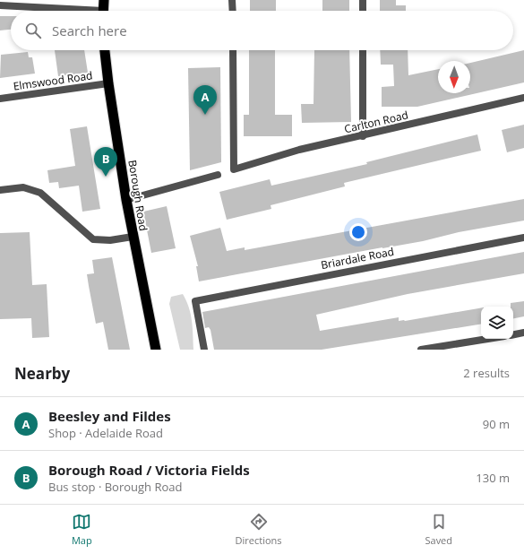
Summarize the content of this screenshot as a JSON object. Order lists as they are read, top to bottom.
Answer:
{
  "streets": {
    "highway": ["Borough Road"],
    "street": ["Elmswood Road", "Carlton Road", "Briardale Road"]
  },
  "crossings": [
    ["Elmswood Road", "Borough Road"]
  ],
  "north": "bottom",
  "page": {
    "search": "Search here",
    "pins": ["A", "B"],
    "heading": ["Nearby", "2 results"],
    "list": [
      {
        "mark": "A",
        "name": "Beesley and Fildes",
        "note": "Shop · Adelaide Road",
        "value": "90 m"
      },
      {
        "mark": "B",
        "name": "Borough Road / Victoria Fields",
        "note": "Bus stop · Borough Road",
        "value": "130 m"
      }
    ],
    "nav": ["Map", "Directions", "Saved"]
  }
}
